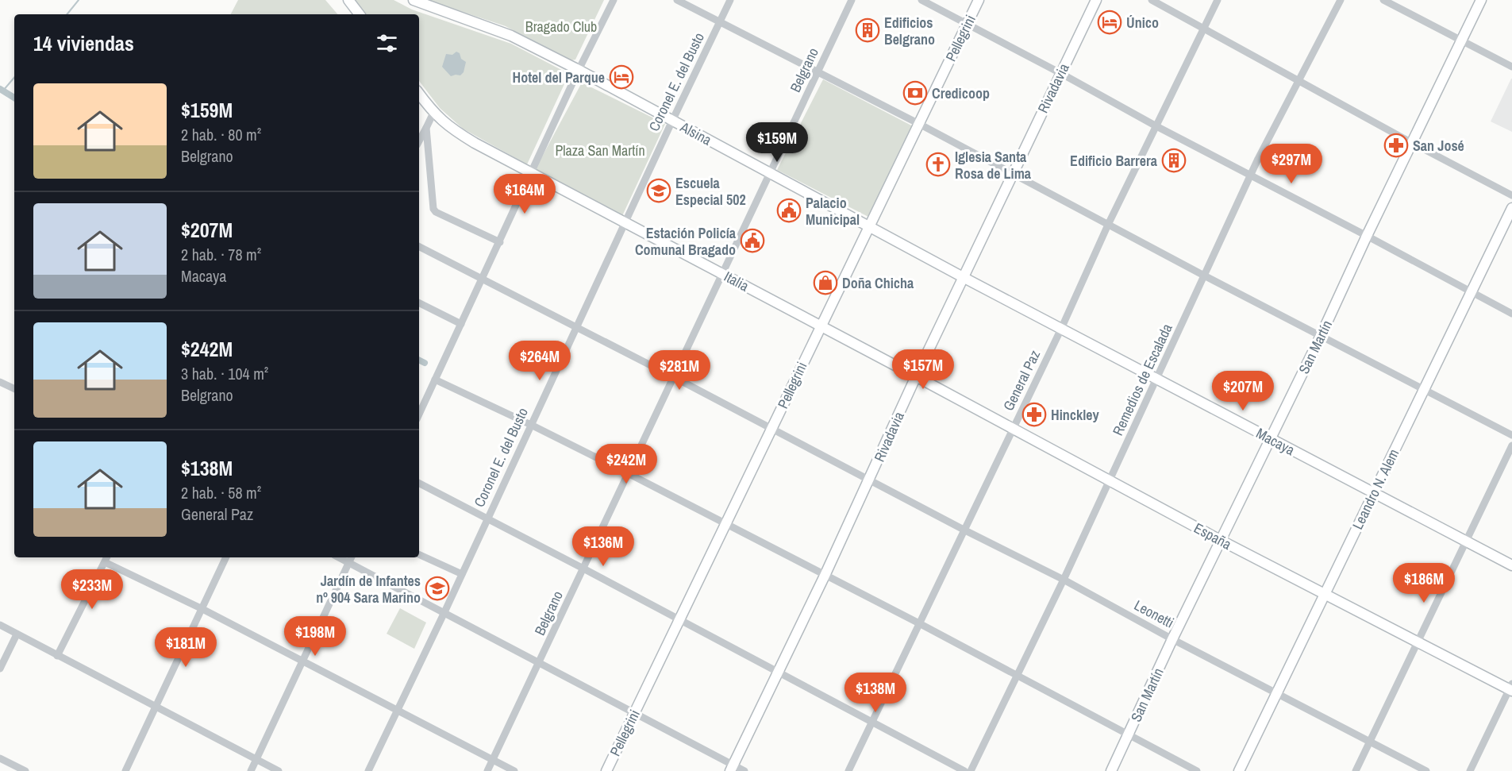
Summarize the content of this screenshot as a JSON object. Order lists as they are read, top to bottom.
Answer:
{
  "streets": {
    "main road": [
      "Pellegrini",
      "Rivadavia",
      "Alsina",
      "Italia",
      "San Martín",
      "Macaya",
      "Leandro N. Alem",
      "España"
    ],
    "street": [
      "Belgrano",
      "Coronel E. del Busto",
      "Remedios de Escalada",
      "General Paz",
      "Leonetti"
    ]
  },
  "crossings": [
    ["Pellegrini", "Alsina"],
    ["Pellegrini", "Italia"],
    ["Pellegrini", "Leonetti"],
    ["Belgrano", "Alsina"],
    ["Belgrano", "Italia"],
    ["Belgrano", "Leonetti"],
    ["Coronel E. del Busto", "Alsina"],
    ["Coronel E. del Busto", "Italia"],
    ["Coronel E. del Busto", "Leonetti"],
    ["Rivadavia", "Alsina"],
    ["Rivadavia", "Italia"],
    ["Rivadavia", "Macaya"],
    ["Rivadavia", "España"],
    ["Rivadavia", "Leonetti"],
    ["Alsina", "Macaya"],
    ["Italia", "España"],
    ["San Martín", "Macaya"],
    ["San Martín", "España"],
    ["San Martín", "Leonetti"],
    ["Remedios de Escalada", "Macaya"],
    ["Remedios de Escalada", "España"],
    ["Remedios de Escalada", "Leonetti"],
    ["General Paz", "Macaya"],
    ["General Paz", "España"],
    ["General Paz", "Leonetti"],
    ["Macaya", "Leandro N. Alem"],
    ["Leandro N. Alem", "España"],
    ["Leandro N. Alem", "Leonetti"]
  ],
  "parks": ["Bragado Club", "Plaza San Martín"],
  "places": {
    "hotel": ["Único", "Hotel del Parque"],
    "building": ["Edificios Belgrano", "Edificio Barrera"],
    "bank": ["Credicoop"],
    "pharmacy": ["San José", "Hinckley"],
    "church": ["Iglesia Santa Rosa de Lima"],
    "school or university": ["Escuela Especial 502", "Jardín de Infantes nº 904 Sara Marino"],
    "public building": ["Palacio Municipal", "Estación Policía Comunal Bragado"],
    "shop": ["Doña Chicha"]
  },
  "page": {
    "heading": "14 viviendas",
    "list": [
      {
        "name": "$159M",
        "note": "2 hab. · 80 m² · Belgrano"
      },
      {
        "name": "$207M",
        "note": "2 hab. · 78 m² · Macaya"
      },
      {
        "name": "$242M",
        "note": "3 hab. · 104 m² · Belgrano"
      },
      {
        "name": "$138M",
        "note": "2 hab. · 58 m² · General Paz"
      }
    ],
    "price": [
      "$159M",
      "$297M",
      "$164M",
      "$264M",
      "$157M",
      "$281M",
      "$207M",
      "$242M",
      "$136M",
      "$186M",
      "$233M",
      "$198M",
      "$181M",
      "$138M"
    ]
  }
}
